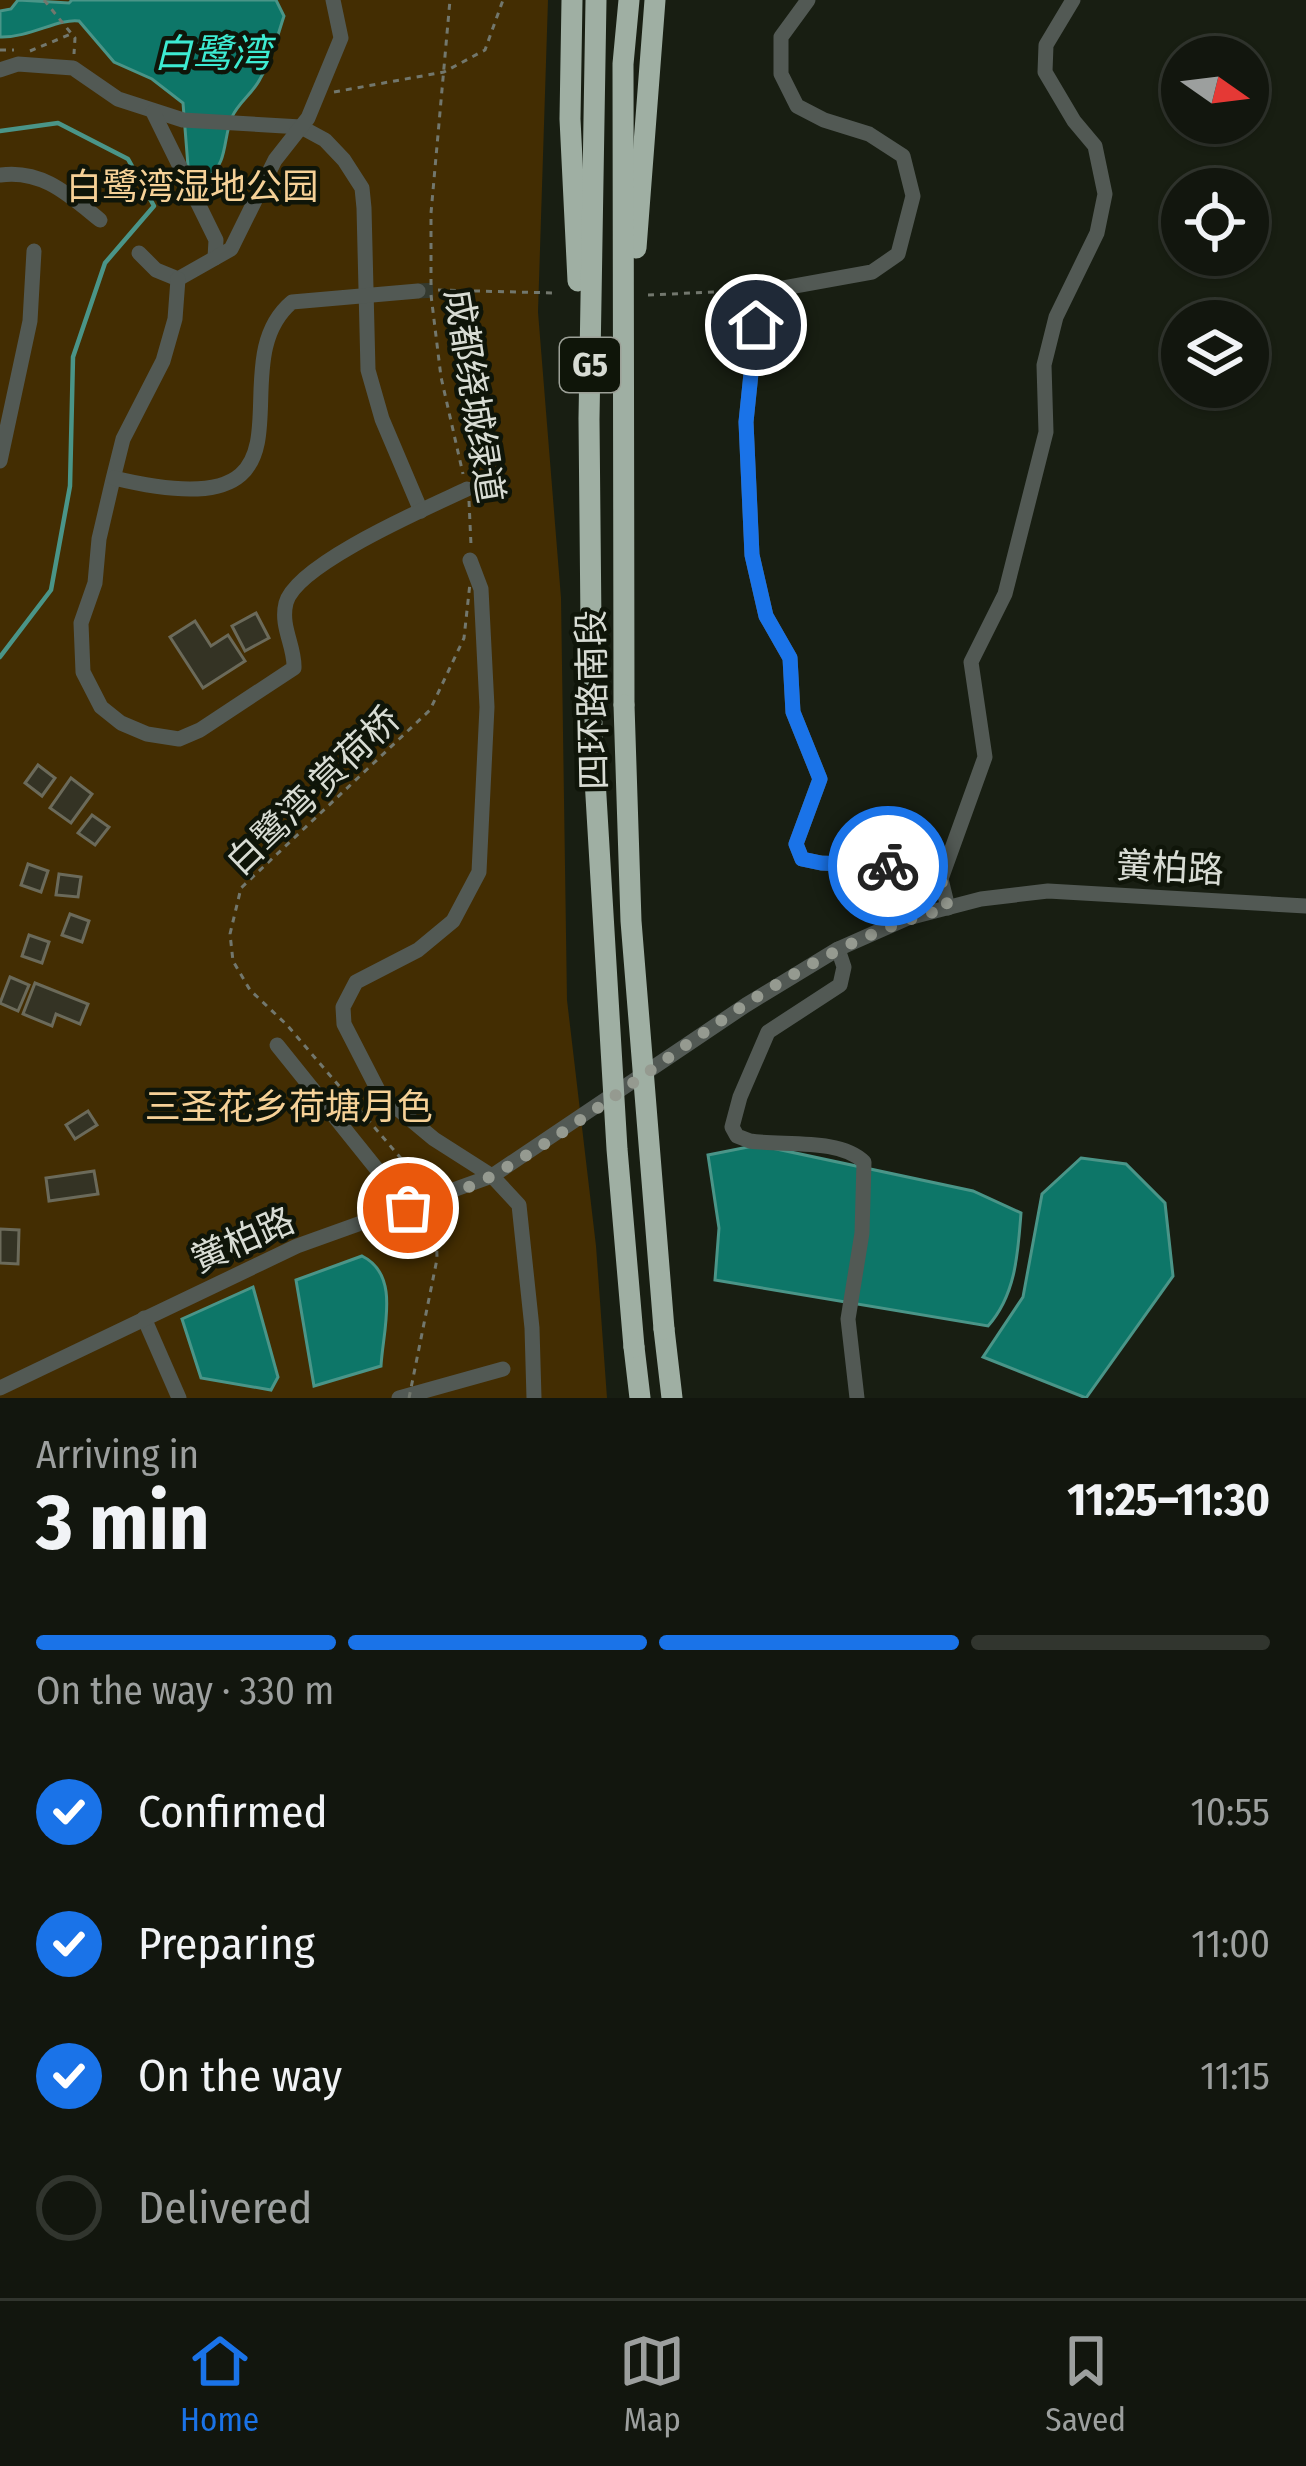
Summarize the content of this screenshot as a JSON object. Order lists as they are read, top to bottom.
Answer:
{
  "streets": {
    "highway": ["G5", "四环路南段"],
    "street": ["黉柏路"],
    "path": ["成都绕城绿道", "白鹭湾·赏荷桥"]
  },
  "crossings": [
    ["成都绕城绿道", "白鹭湾·赏荷桥"]
  ],
  "water": ["白鹭湾"],
  "parks": ["白鹭湾湿地公园", "三圣花乡荷塘月色"],
  "north": "right",
  "page": {
    "heading": ["3 min", "Arriving in", "11:25–11:30"],
    "bar": "On the way · 330 m",
    "list": [
      ["Confirmed", "10:55"],
      ["Preparing", "11:00"],
      ["On the way", "11:15"],
      "Delivered"
    ],
    "tabs": ["Home", "Map", "Saved"]
  }
}
